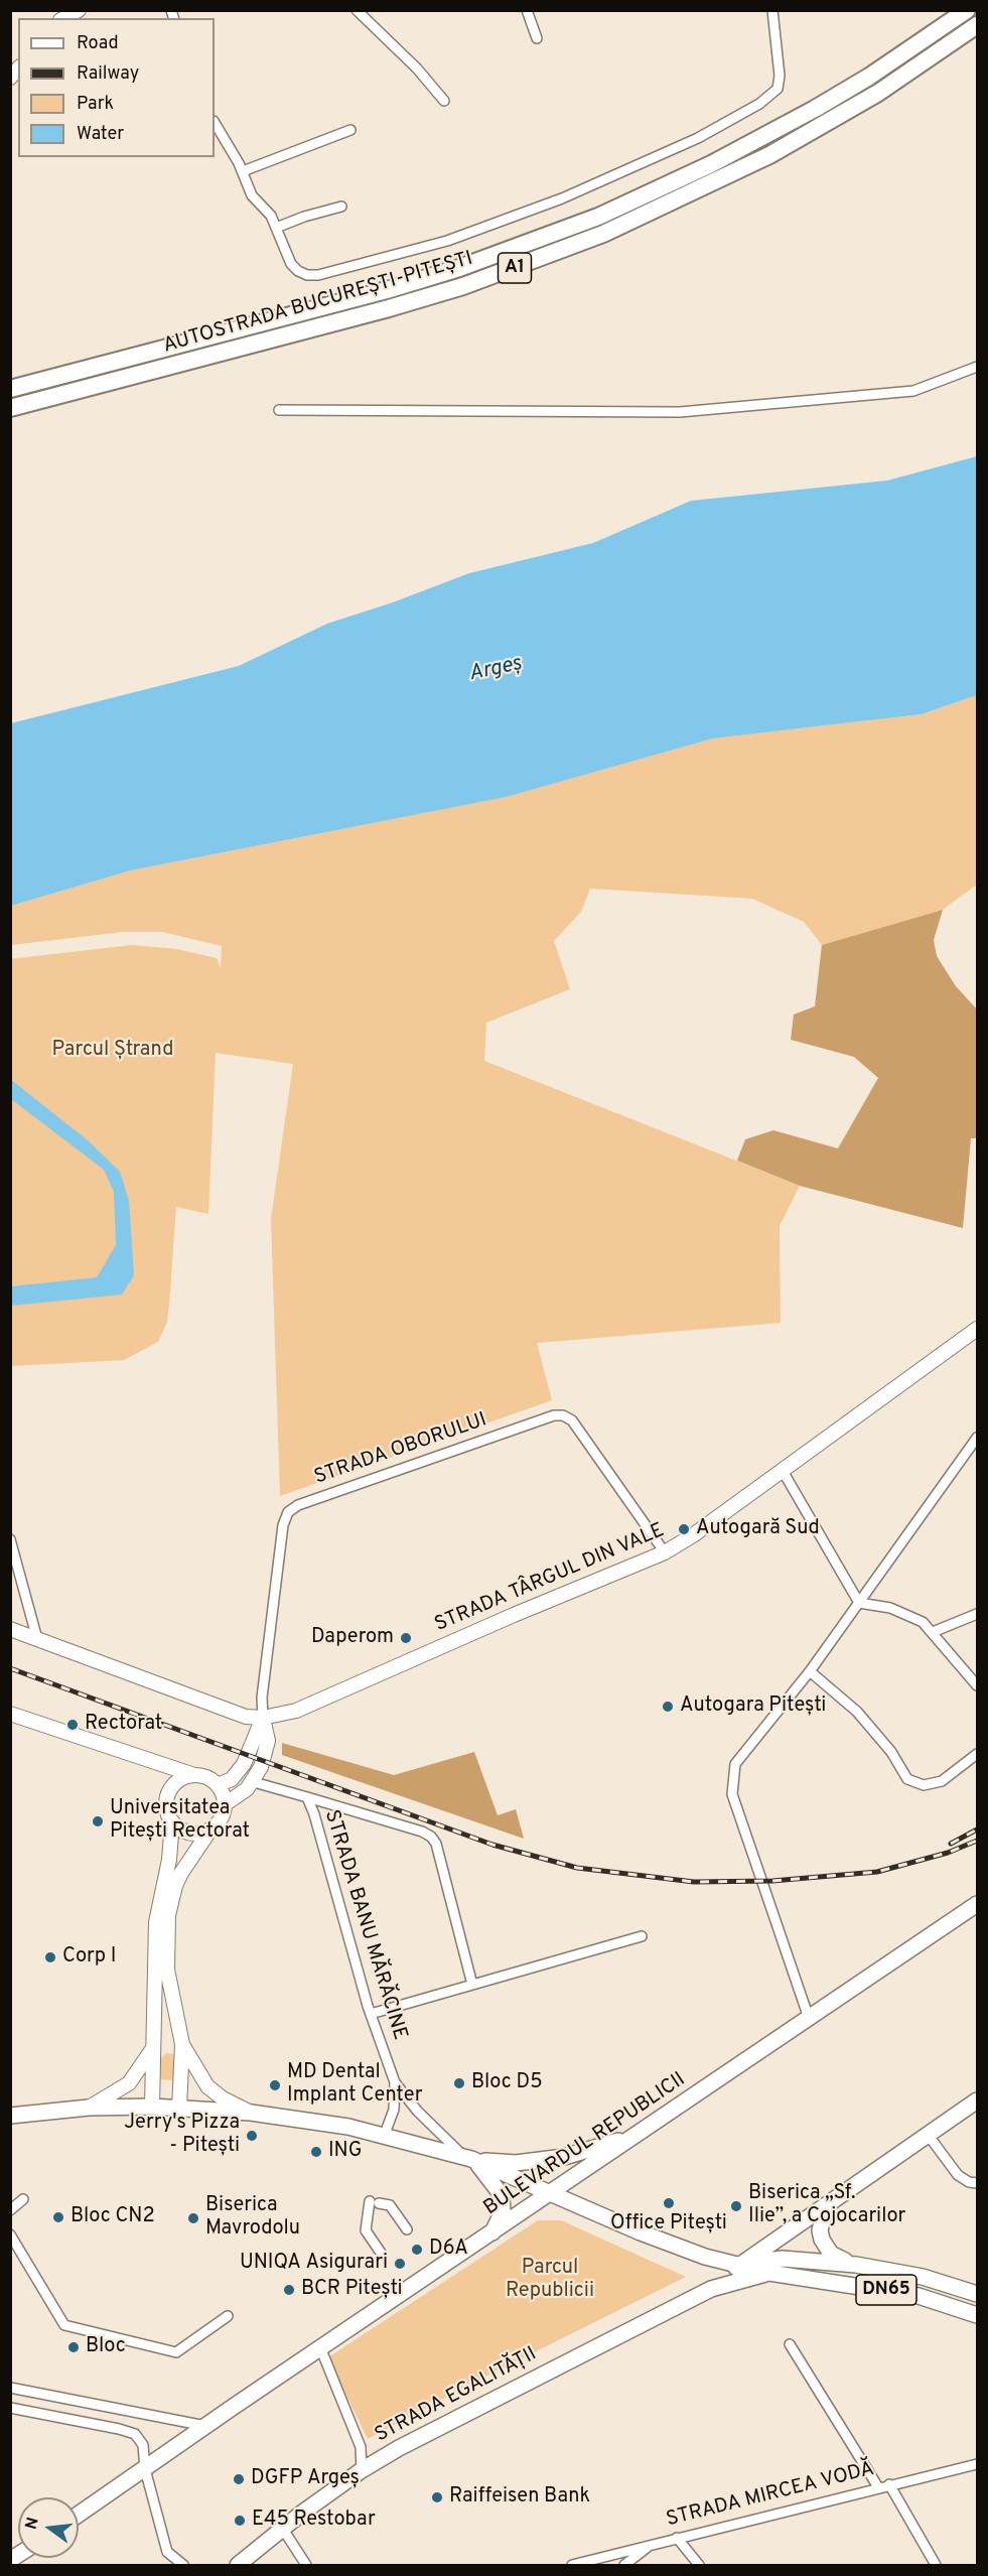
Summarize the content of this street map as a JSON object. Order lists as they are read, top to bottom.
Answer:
{
  "streets": {
    "highway": ["A1", "AUTOSTRADA BUCUREȘTI-PITEȘTI"],
    "main road": [
      "STRADA TÂRGUL DIN VALE",
      "BULEVARDUL REPUBLICII",
      "DN65",
      "STRADA EGALITĂȚII"
    ],
    "street": ["STRADA OBORULUI", "STRADA BANU MĂRĂCINE", "STRADA MIRCEA VODĂ"]
  },
  "crossings": [
    ["STRADA OBORULUI", "STRADA TÂRGUL DIN VALE"],
    ["DN65", "STRADA EGALITĂȚII"]
  ],
  "water": ["Argeș"],
  "parks": ["Parcul Ștrand", "Parcul Republicii"],
  "places": [
    "Autogară Sud",
    "Daperom",
    "Autogara Pitești",
    "Rectorat",
    "Universitatea Pitești Rectorat",
    "Corp I",
    "Bloc D5",
    "MD Dental Implant Center",
    "Jerry's Pizza - Pitești",
    "ING",
    "Office Pitești",
    "Biserica „Sf. Ilie”, a Cojocarilor",
    "Bloc CN2",
    "Biserica Mavrodolu",
    "D6A",
    "UNIQA Asigurari",
    "BCR Pitești",
    "Bloc",
    "DGFP Argeș",
    "Raiffeisen Bank",
    "E45 Restobar"
  ],
  "legend": [
    "Road",
    "Railway",
    "Park",
    "Water"
  ],
  "north": "left"
}
